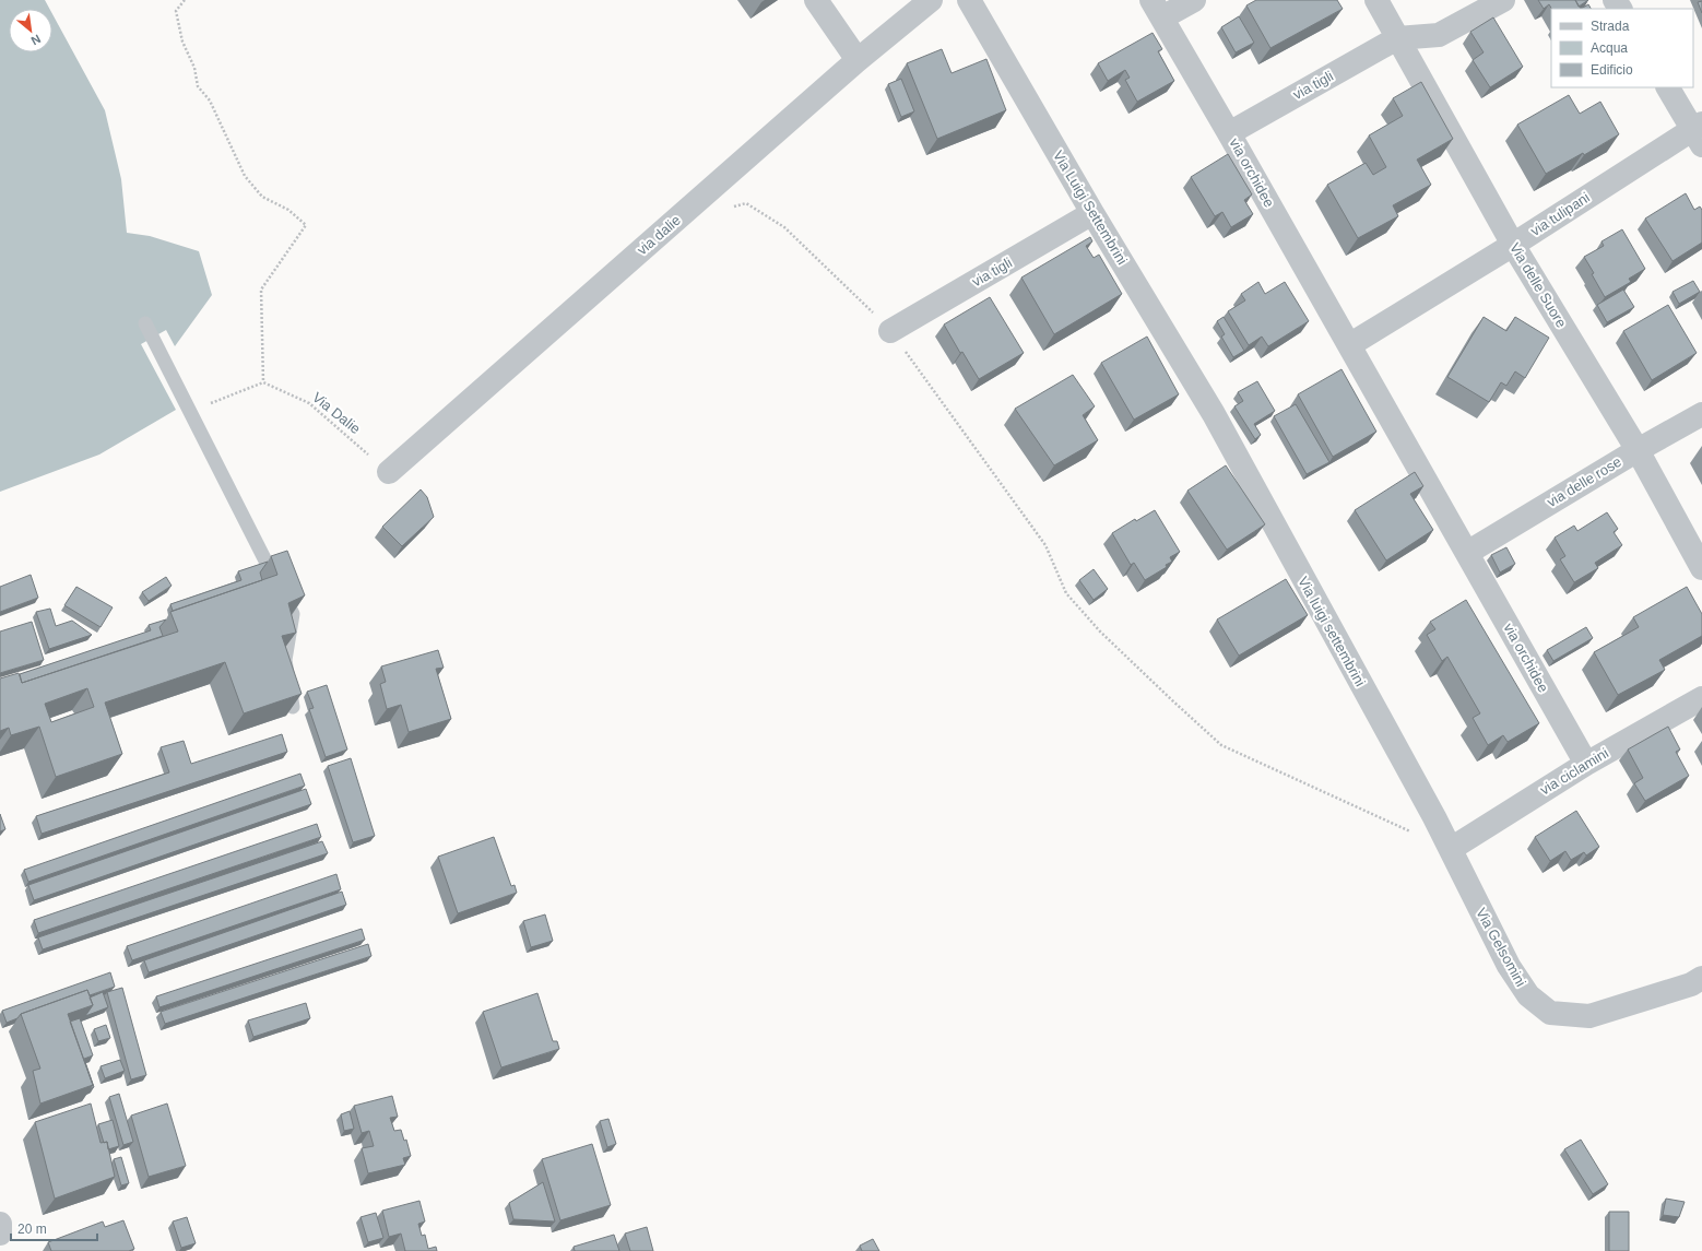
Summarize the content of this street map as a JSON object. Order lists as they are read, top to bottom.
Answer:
{
  "streets": {
    "street": [
      "via tigli",
      "via orchidee",
      "Via Luigi Settembrini",
      "via tulipani",
      "via dalie",
      "Via delle Suore",
      "via delle rose",
      "Via luigi settembrini",
      "via ciclamini",
      "Via Gelsomini"
    ],
    "path": ["Via Dalie"]
  },
  "crossings": [
    ["via tigli", "via orchidee"],
    ["via tigli", "Via Luigi Settembrini"],
    ["via tigli", "Via delle Suore"],
    ["via orchidee", "via tulipani"],
    ["via orchidee", "via delle rose"],
    ["via orchidee", "via ciclamini"],
    ["Via Luigi Settembrini", "Via luigi settembrini"],
    ["via tulipani", "Via delle Suore"],
    ["via dalie", "Via Dalie"],
    ["Via delle Suore", "via delle rose"],
    ["Via luigi settembrini", "via ciclamini"],
    ["Via luigi settembrini", "Via Gelsomini"],
    ["via ciclamini", "Via Gelsomini"]
  ],
  "legend": ["Strada", "Acqua", "Edificio"],
  "scale_bar": "20 m",
  "north": "bottom right"
}
